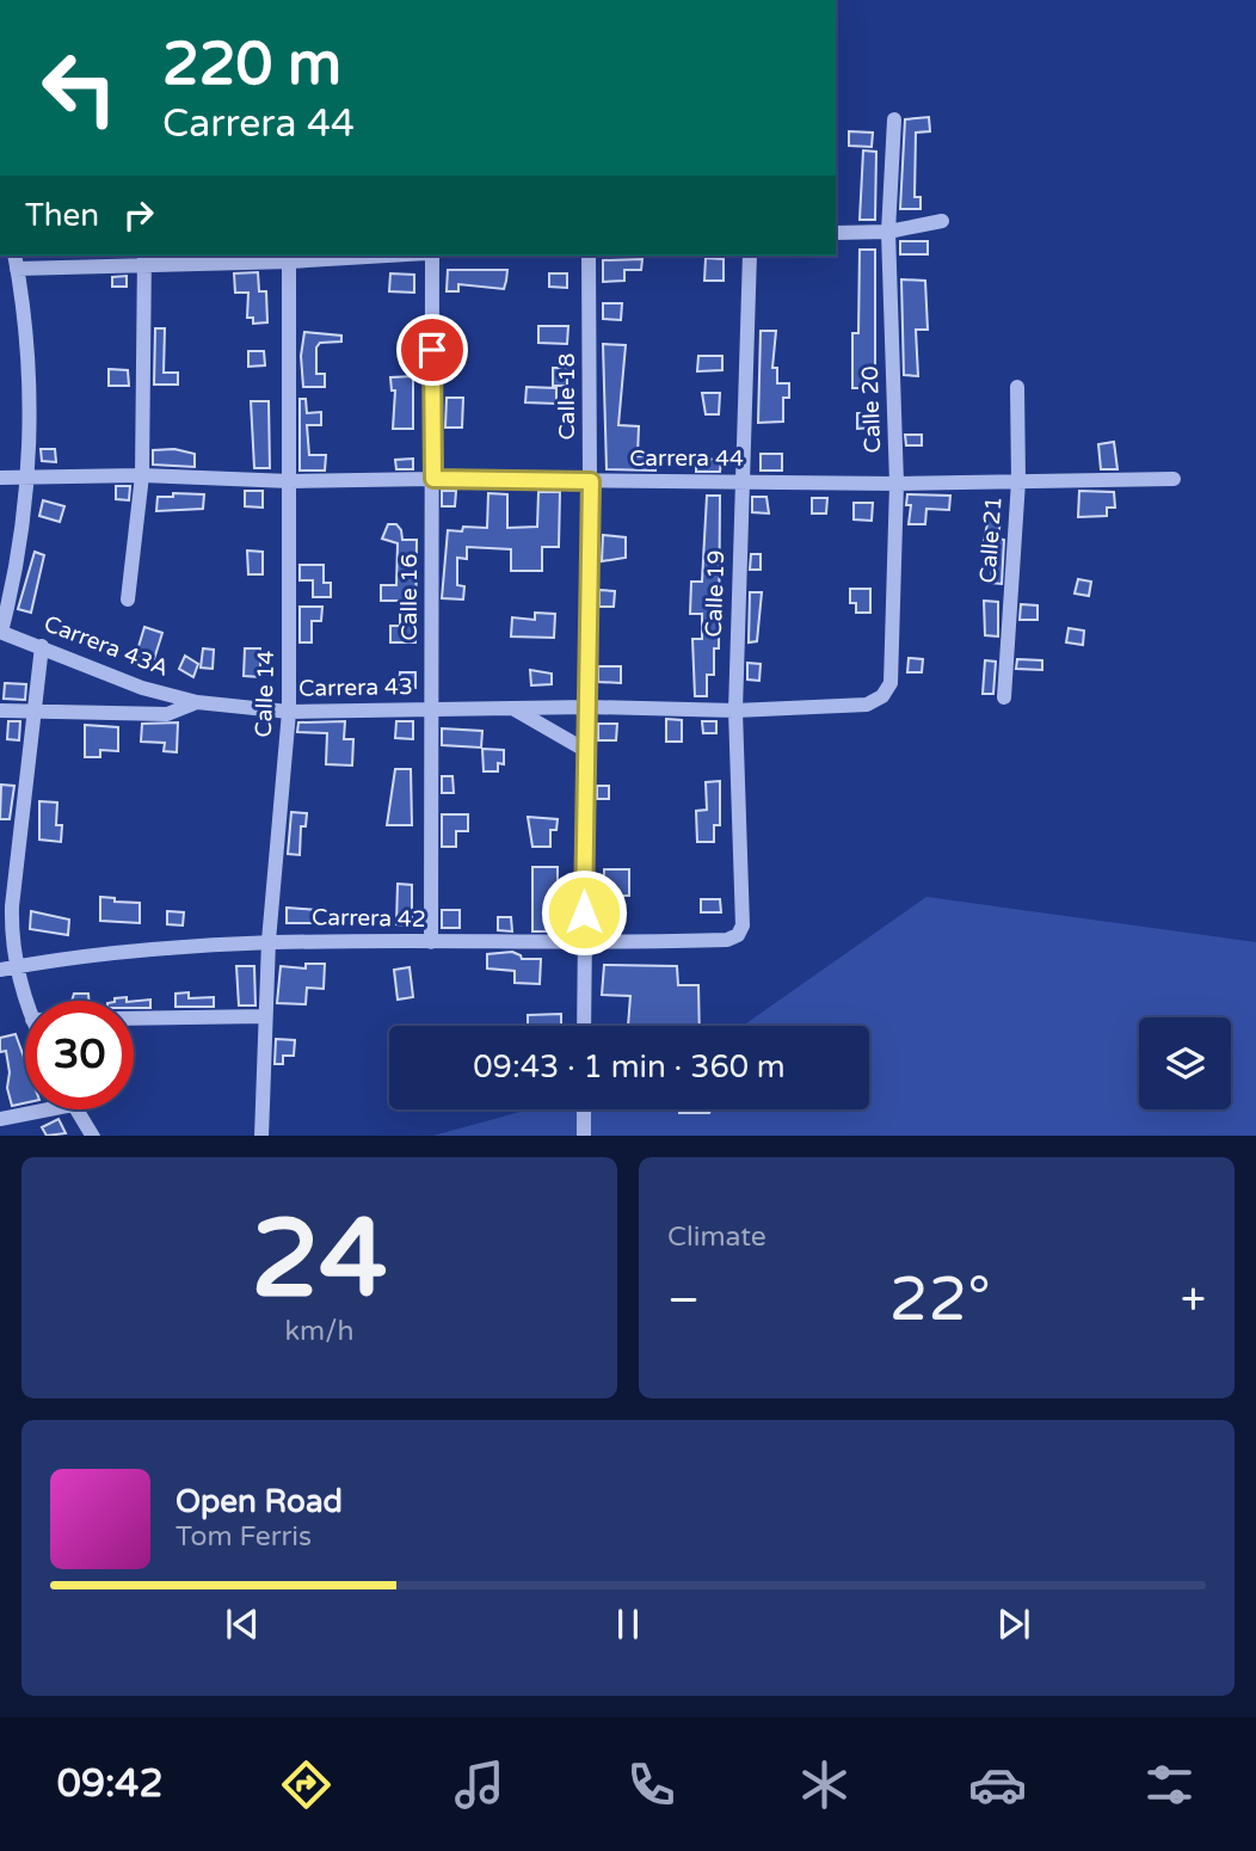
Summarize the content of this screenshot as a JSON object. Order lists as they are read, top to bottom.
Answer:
{
  "streets": {
    "street": [
      "Calle 18",
      "Calle 20",
      "Carrera 44",
      "Calle 21",
      "Calle 19",
      "Calle 16",
      "Carrera 43A",
      "Carrera 43",
      "Calle 14",
      "Carrera 42"
    ]
  },
  "crossings": [
    ["Calle 18", "Carrera 44"],
    ["Calle 18", "Carrera 43"],
    ["Calle 18", "Carrera 42"],
    ["Calle 20", "Carrera 44"],
    ["Calle 20", "Carrera 43"],
    ["Carrera 44", "Calle 21"],
    ["Carrera 44", "Calle 19"],
    ["Carrera 44", "Calle 16"],
    ["Carrera 44", "Calle 14"],
    ["Calle 19", "Carrera 43"],
    ["Calle 19", "Carrera 42"],
    ["Calle 16", "Carrera 43"],
    ["Calle 16", "Carrera 42"],
    ["Carrera 43A", "Carrera 43"],
    ["Carrera 43", "Calle 14"],
    ["Calle 14", "Carrera 42"]
  ],
  "page": {
    "turn": ["220 m", "Carrera 44"],
    "then": "Then",
    "limit": "30",
    "trip": "09:43 · 1 min · 360 m",
    "tile": [
      ["24", "km/h"],
      "Climate"
    ],
    "heat": ["−", "22°", "+"],
    "song": ["Open Road", "Tom Ferris"],
    "tabs": "09:42"
  }
}
